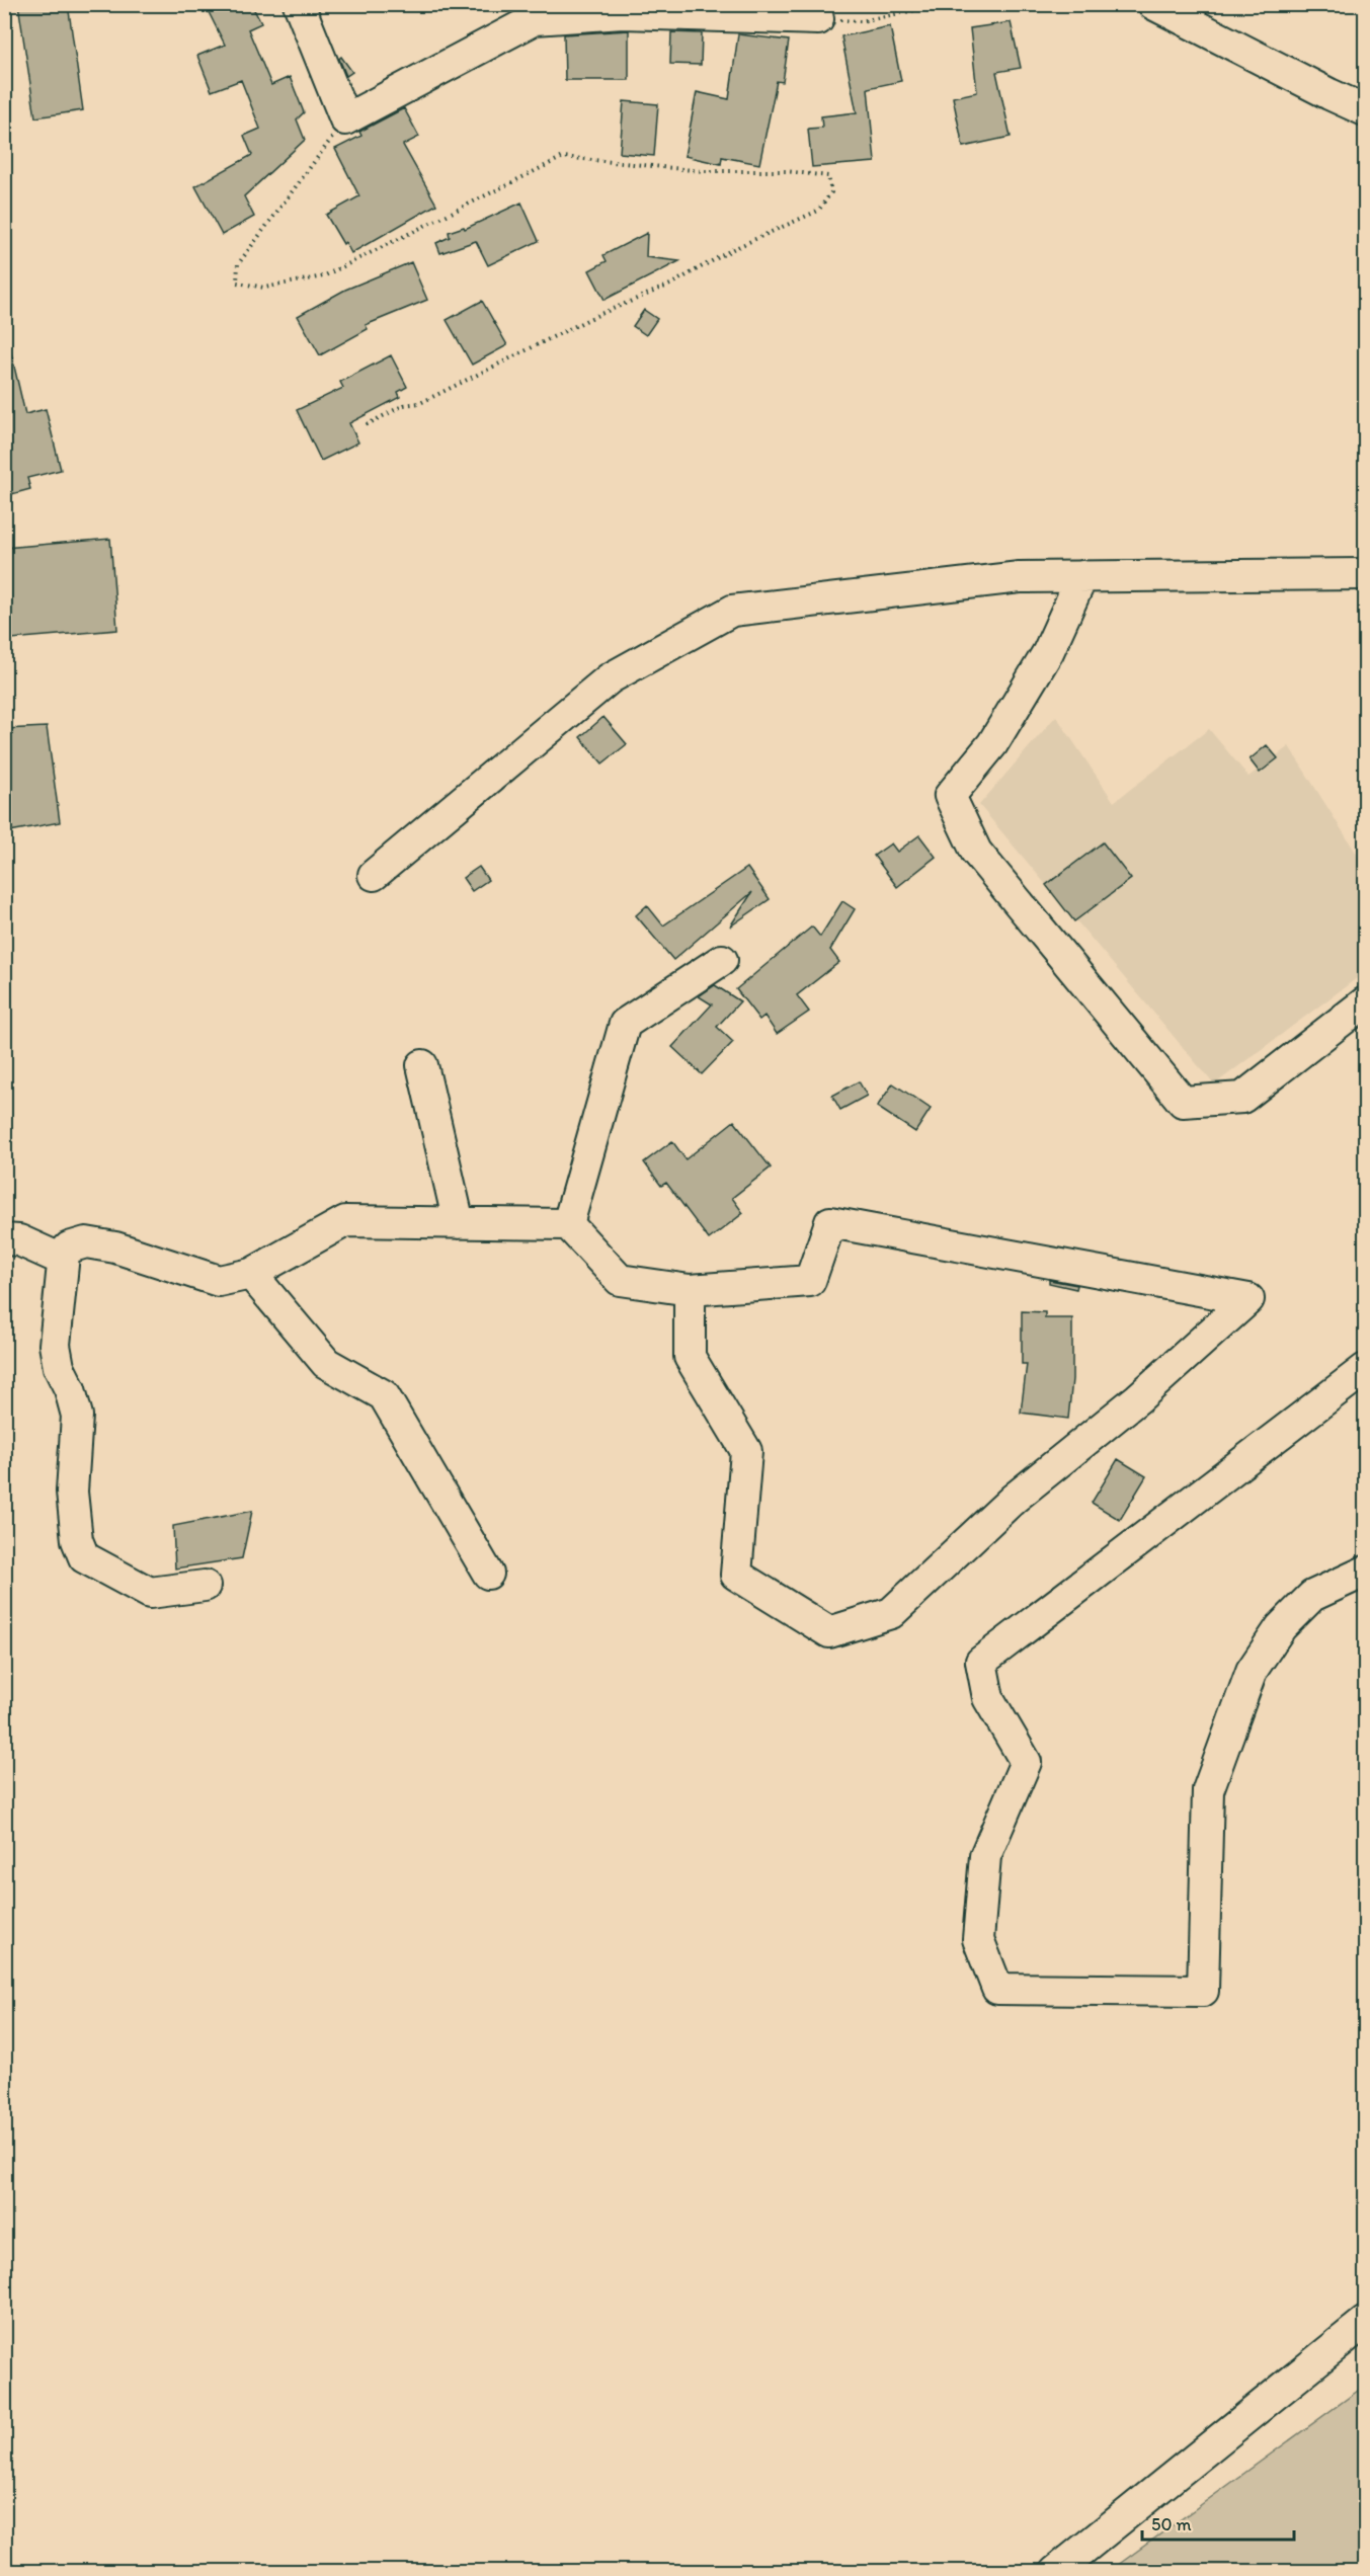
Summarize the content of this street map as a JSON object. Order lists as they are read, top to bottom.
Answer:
{
  "scale_bar": "50 m"
}
